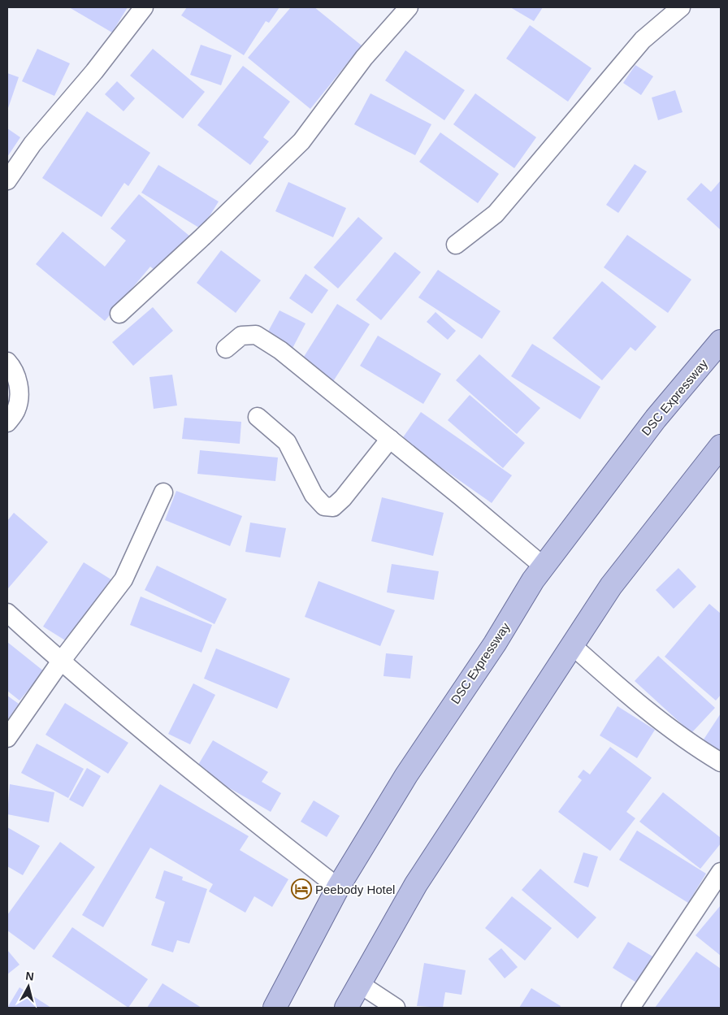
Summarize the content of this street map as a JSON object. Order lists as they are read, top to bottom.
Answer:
{
  "streets": {
    "main road": ["DSC Expressway"]
  },
  "places": {
    "hotel": ["Peebody Hotel"]
  },
  "north": "top"
}
